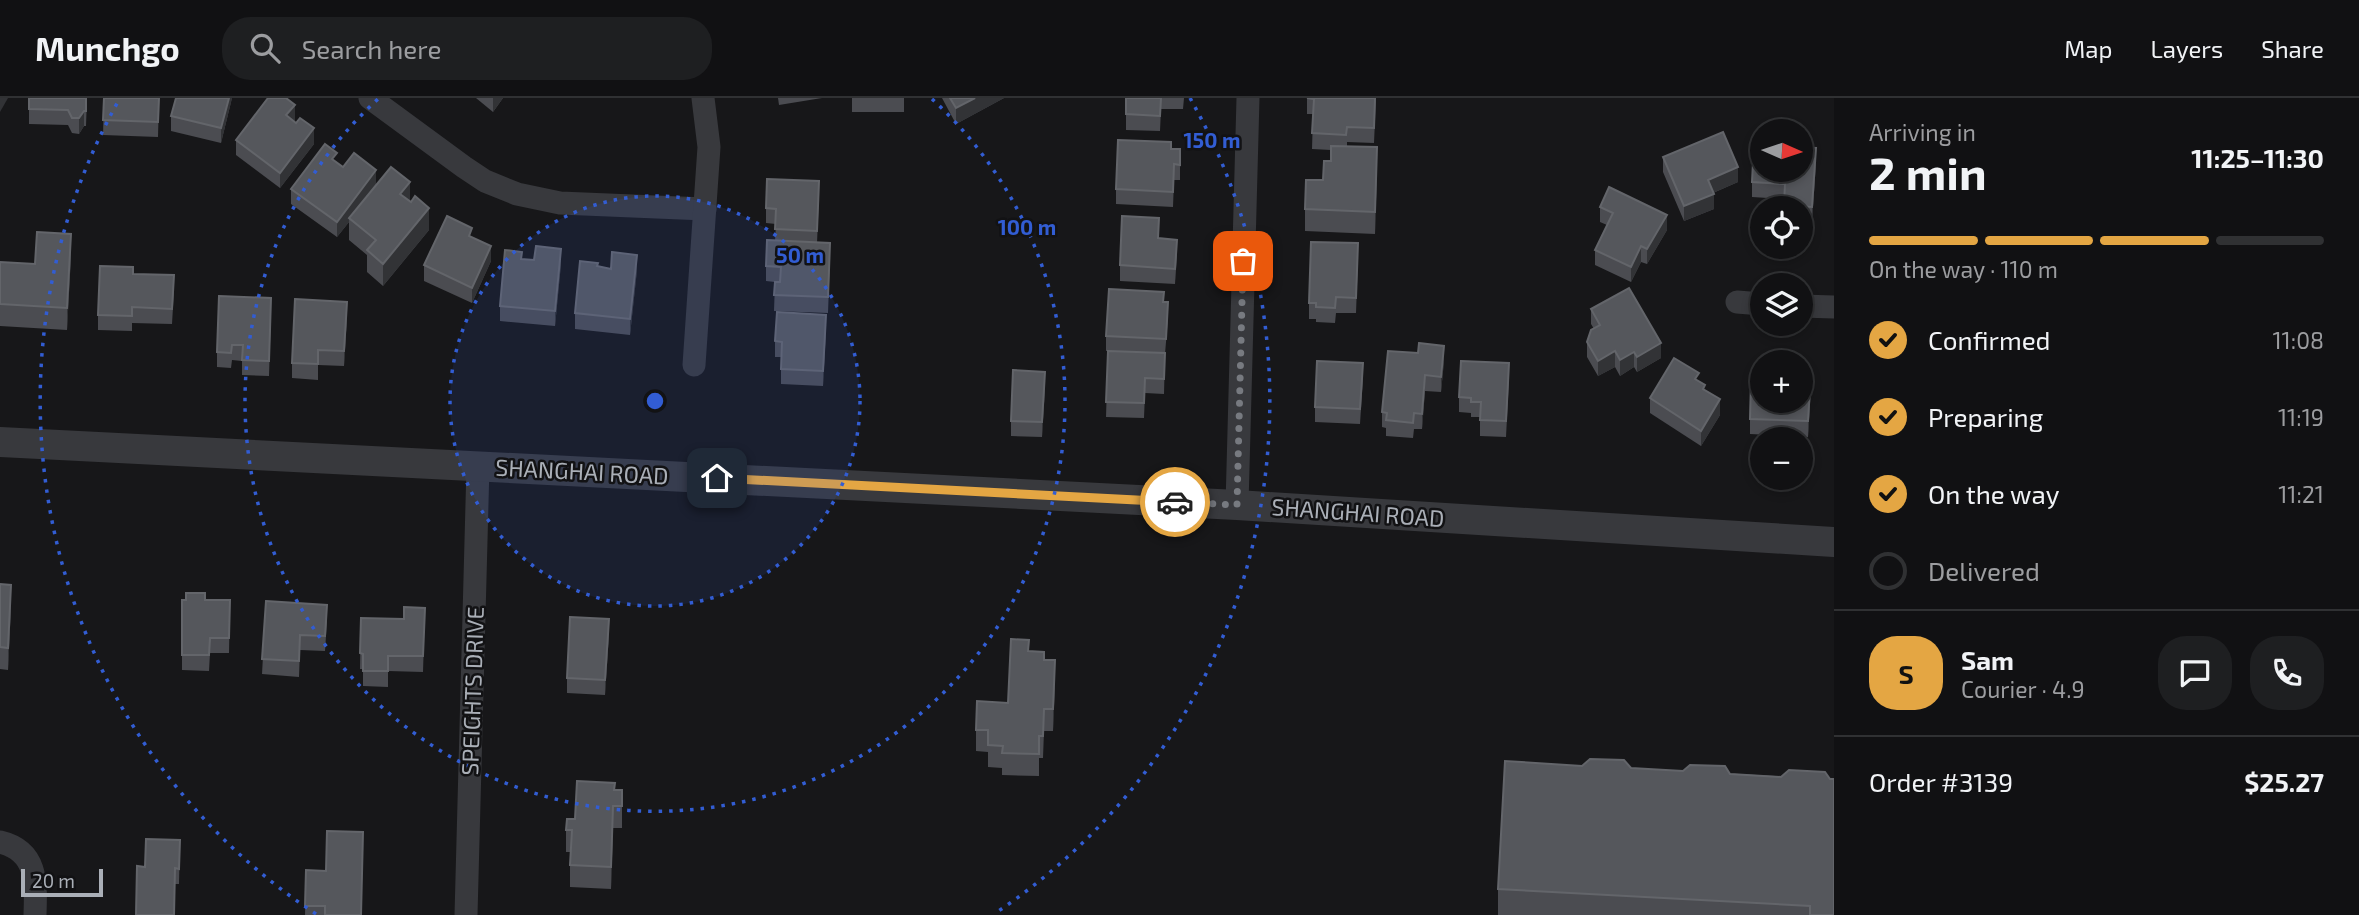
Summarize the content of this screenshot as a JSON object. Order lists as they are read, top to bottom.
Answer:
{
  "streets": {
    "street": ["SHANGHAI ROAD", "SPEIGHTS DRIVE"]
  },
  "crossings": [
    ["SHANGHAI ROAD", "SPEIGHTS DRIVE"]
  ],
  "scale_bar": "20 m",
  "north": "right",
  "page": {
    "header": "Munchgo",
    "search": "Search here",
    "nav": ["Map", "Layers", "Share"],
    "heading": ["2 min", "Arriving in", "11:25–11:30"],
    "panel": [
      "Sam",
      "Courier · 4.9",
      "Order #3139",
      "$25.27"
    ],
    "map_buttons": ["+", "−"],
    "bar": "On the way · 110 m",
    "list": [
      ["Confirmed", "11:08"],
      ["Preparing", "11:19"],
      ["On the way", "11:21"],
      "Delivered"
    ],
    "round": "S",
    "scale": "20 m"
  },
  "rings": ["150 m", "100 m", "50 m"]
}
